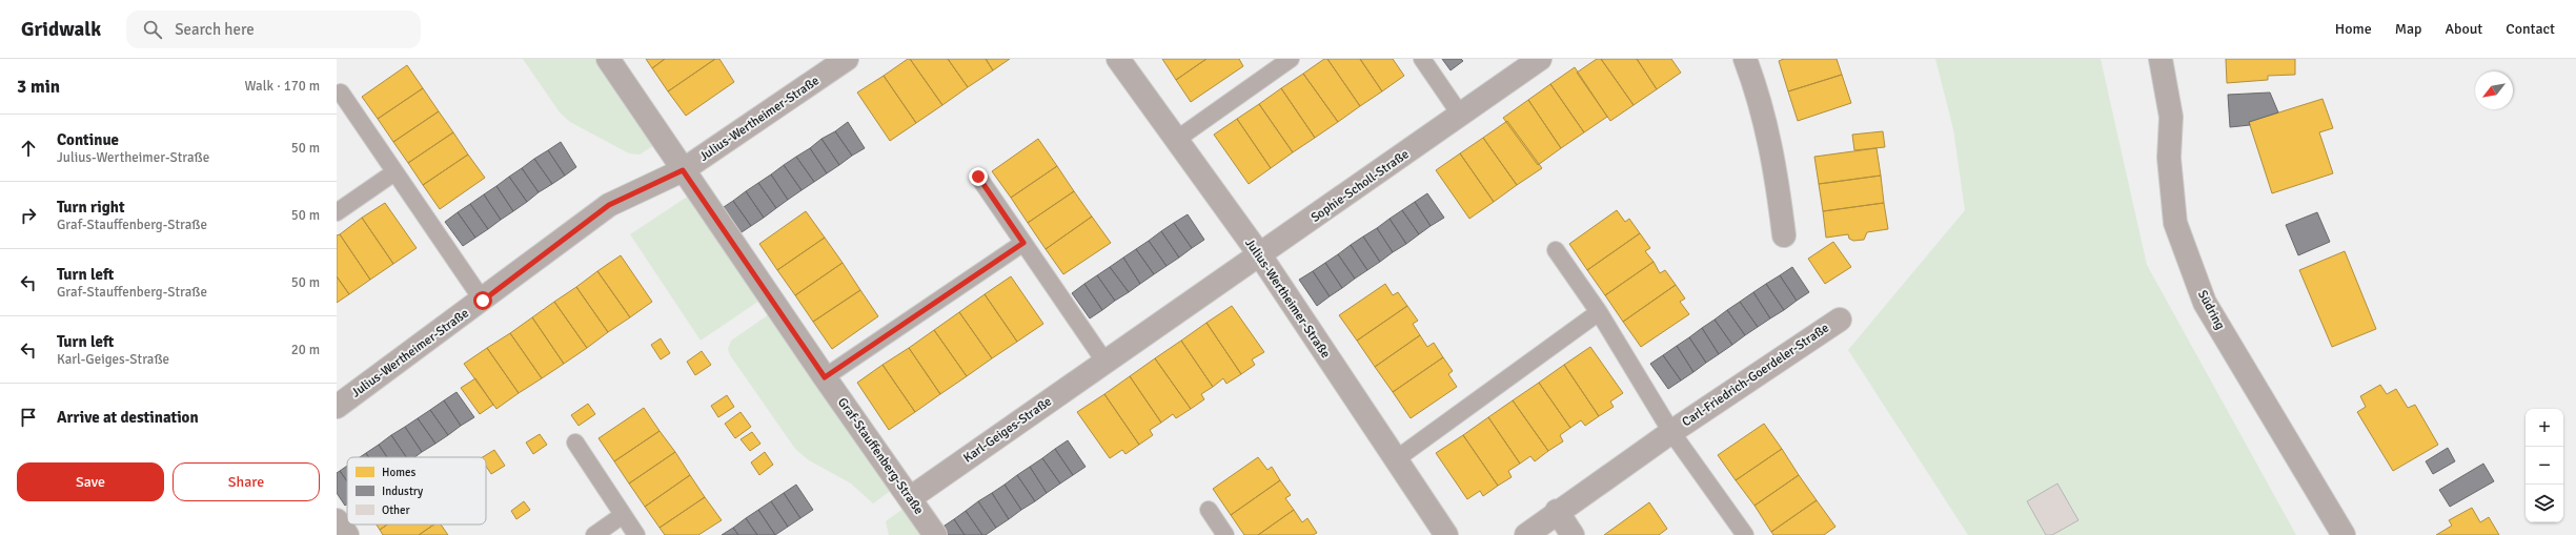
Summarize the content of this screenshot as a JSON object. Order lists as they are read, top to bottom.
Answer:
{
  "streets": {
    "street": [
      "Julius-Wertheimer-Straße",
      "Sophie-Scholl-Straße",
      "Südring",
      "Carl-Friedrich-Goerdeler-Straße",
      "Karl-Geiges-Straße",
      "Graf-Stauffenberg-Straße"
    ]
  },
  "crossings": [
    ["Julius-Wertheimer-Straße", "Sophie-Scholl-Straße"],
    ["Julius-Wertheimer-Straße", "Karl-Geiges-Straße"],
    ["Julius-Wertheimer-Straße", "Graf-Stauffenberg-Straße"],
    ["Sophie-Scholl-Straße", "Karl-Geiges-Straße"],
    ["Karl-Geiges-Straße", "Graf-Stauffenberg-Straße"]
  ],
  "legend": ["Homes", "Industry", "Other"],
  "north": "bottom left",
  "page": {
    "header": "Gridwalk",
    "search": "Search here",
    "nav": [
      "Home",
      "Map",
      "About",
      "Contact"
    ],
    "heading": ["3 min", "Walk · 170 m"],
    "list": [
      ["Continue", "Julius-Wertheimer-Straße", "50 m"],
      ["Turn right", "Graf-Stauffenberg-Straße", "50 m"],
      ["Turn left", "Graf-Stauffenberg-Straße", "50 m"],
      ["Turn left", "Karl-Geiges-Straße", "20 m"],
      "Arrive at destination"
    ],
    "map_buttons": ["+", "−"],
    "buttons": ["Save", "Share"]
  }
}
